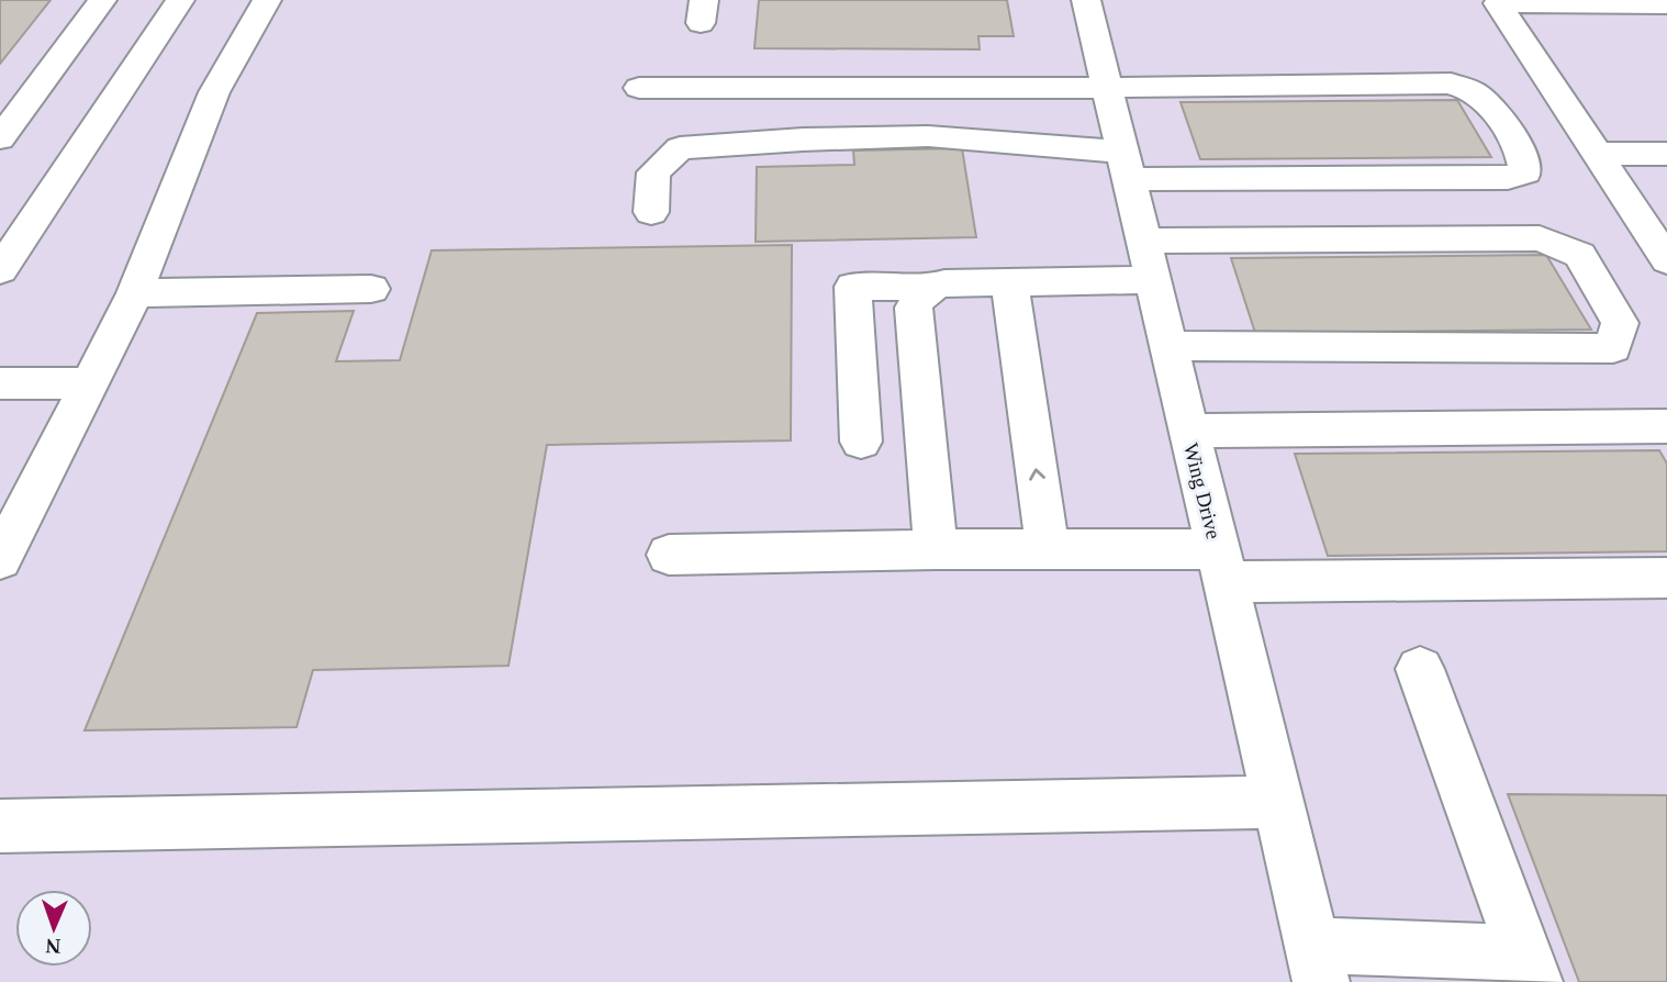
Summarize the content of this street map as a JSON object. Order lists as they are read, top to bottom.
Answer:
{
  "streets": {
    "street": ["Wing Drive"]
  },
  "north": "bottom"
}
